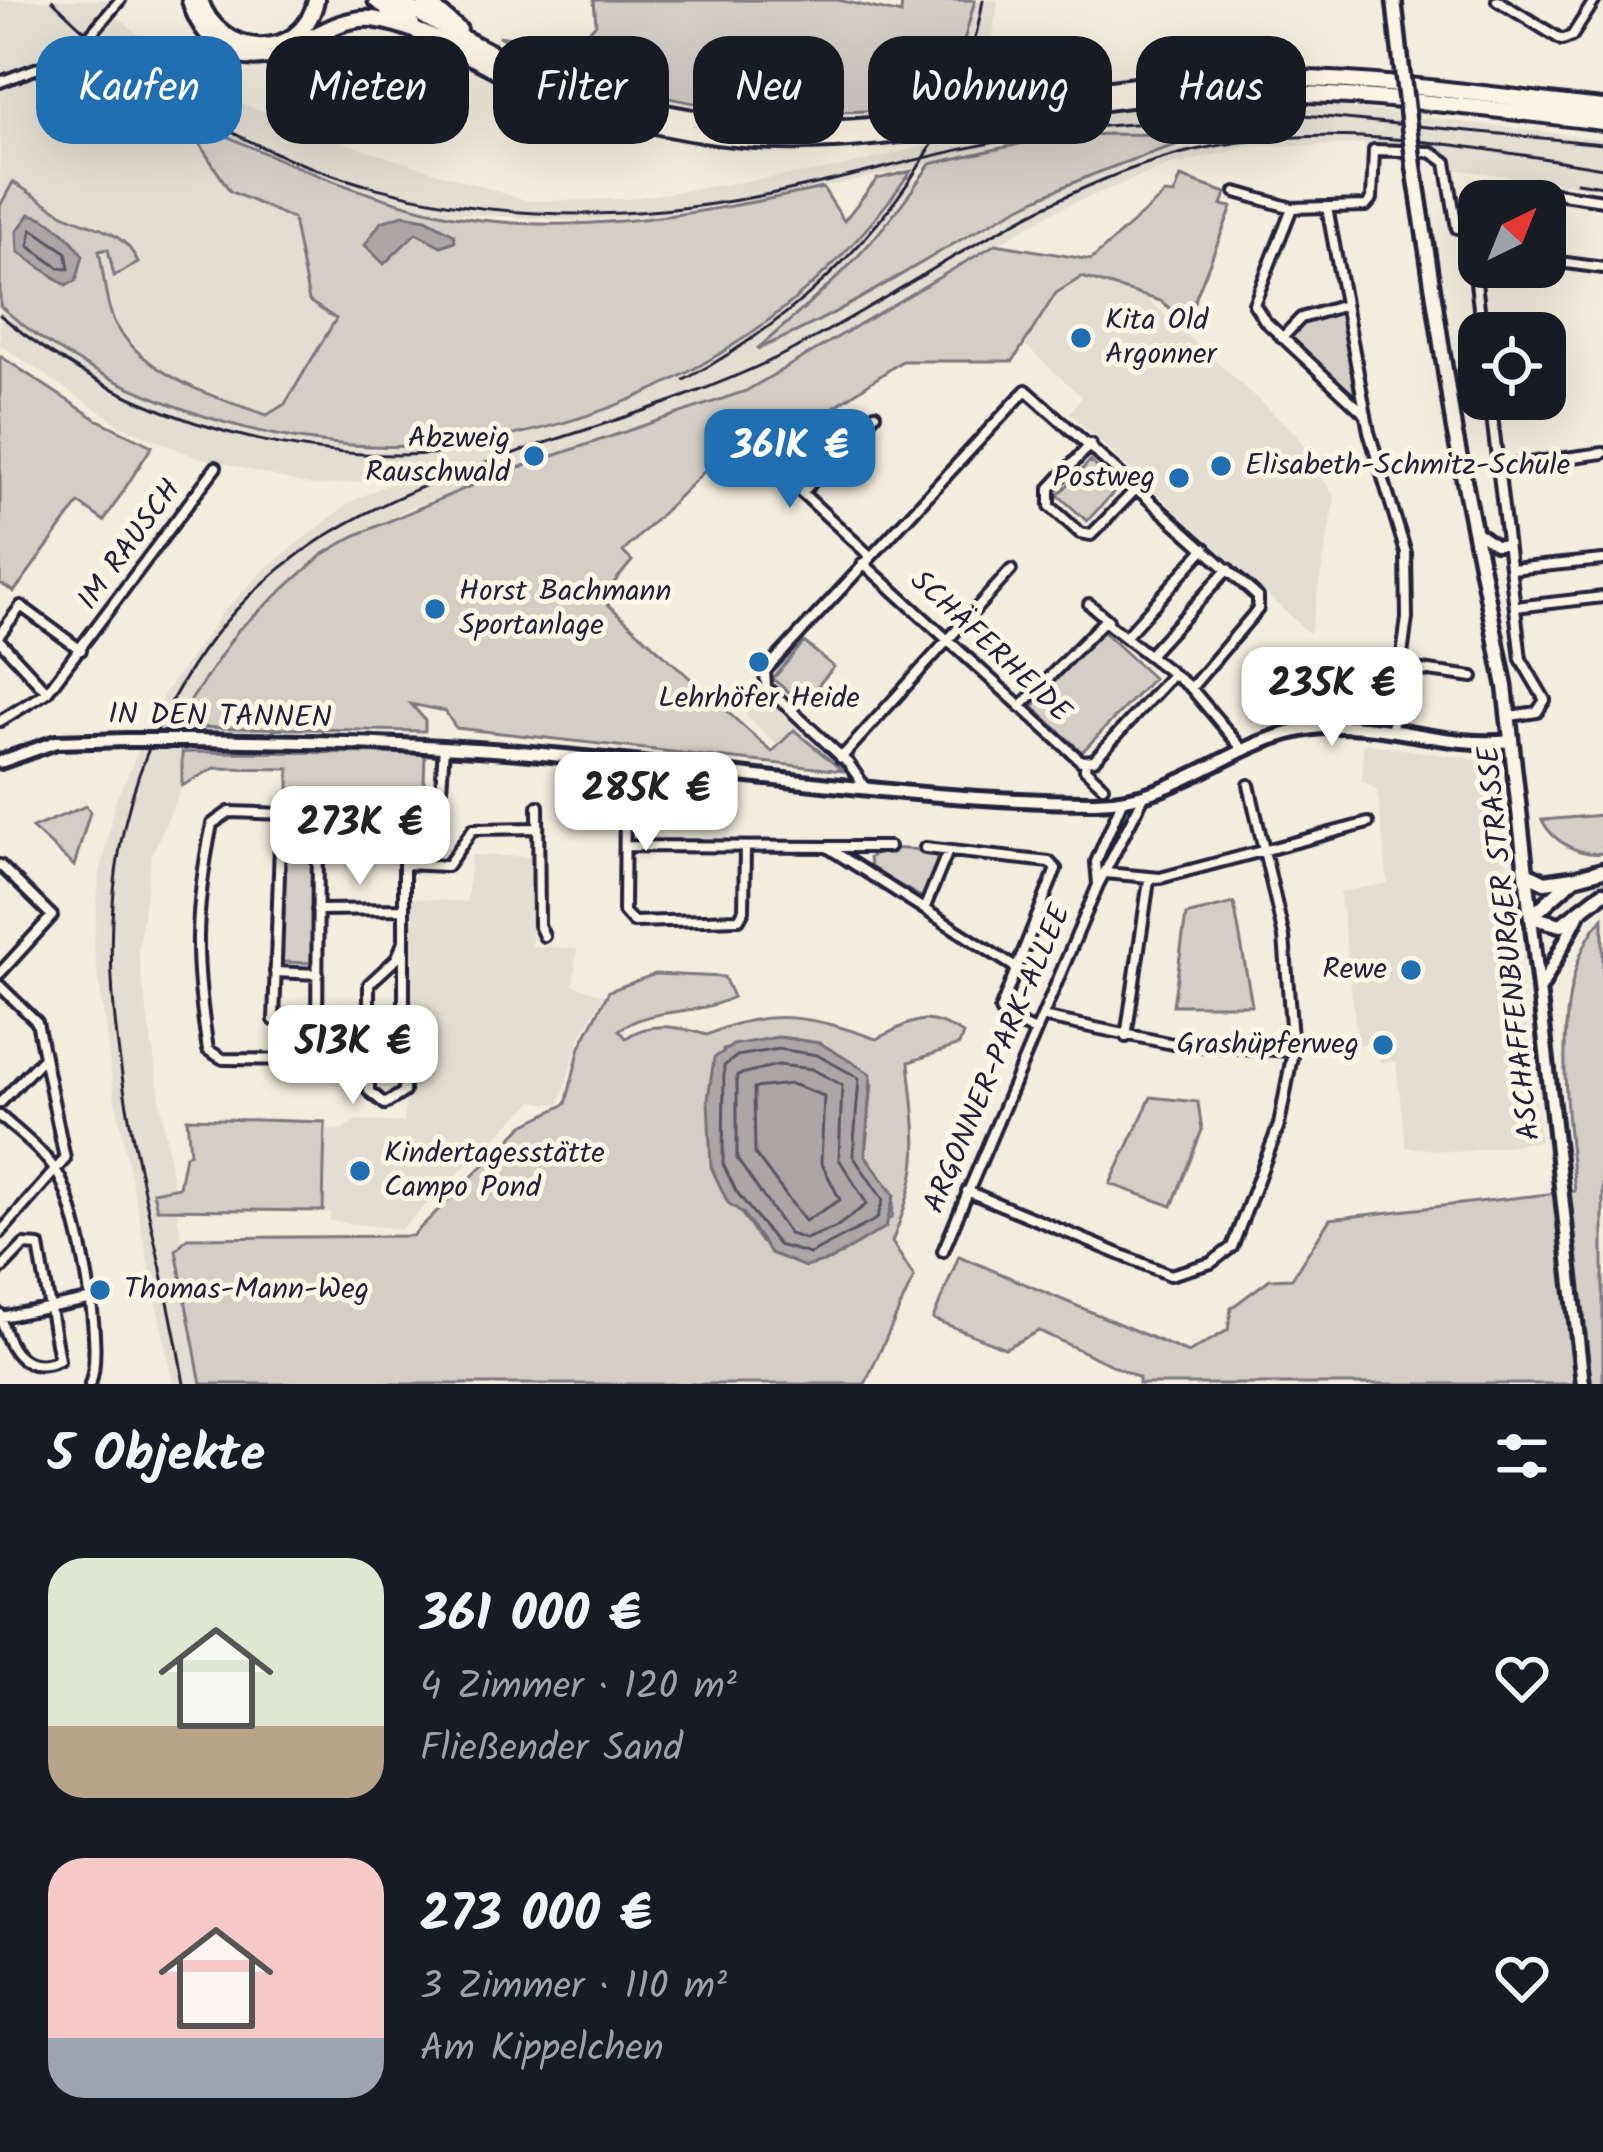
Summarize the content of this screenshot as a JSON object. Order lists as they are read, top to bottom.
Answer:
{
  "streets": {
    "main road": ["ASCHAFFENBURGER STRASSE"],
    "street": [
      "IM RAUSCH",
      "SCHÄFERHEIDE",
      "IN DEN TANNEN",
      "ARGONNER-PARK-ALLEE"
    ]
  },
  "crossings": [
    ["IN DEN TANNEN", "ASCHAFFENBURGER STRASSE"],
    ["IN DEN TANNEN", "ARGONNER-PARK-ALLEE"]
  ],
  "places": [
    "Kita Old Argonner",
    "Abzweig Rauschwald",
    "Elisabeth-Schmitz-Schule",
    "Postweg",
    "Horst Bachmann Sportanlage",
    "Lehrhöfer Heide",
    "Rewe",
    "Grashüpferweg",
    "Kindertagesstätte Campo Pond",
    "Thomas-Mann-Weg"
  ],
  "north": "top right",
  "page": {
    "chip": [
      "Kaufen",
      "Mieten",
      "Filter",
      "Neu",
      "Wohnung",
      "Haus"
    ],
    "price": [
      "361K €",
      "235K €",
      "285K €",
      "273K €",
      "513K €"
    ],
    "heading": "5 Objekte",
    "list": [
      {
        "name": "361 000 €",
        "note": "4 Zimmer · 120 m² · Fließender Sand"
      },
      {
        "name": "273 000 €",
        "note": "3 Zimmer · 110 m² · Am Kippelchen"
      }
    ]
  }
}
